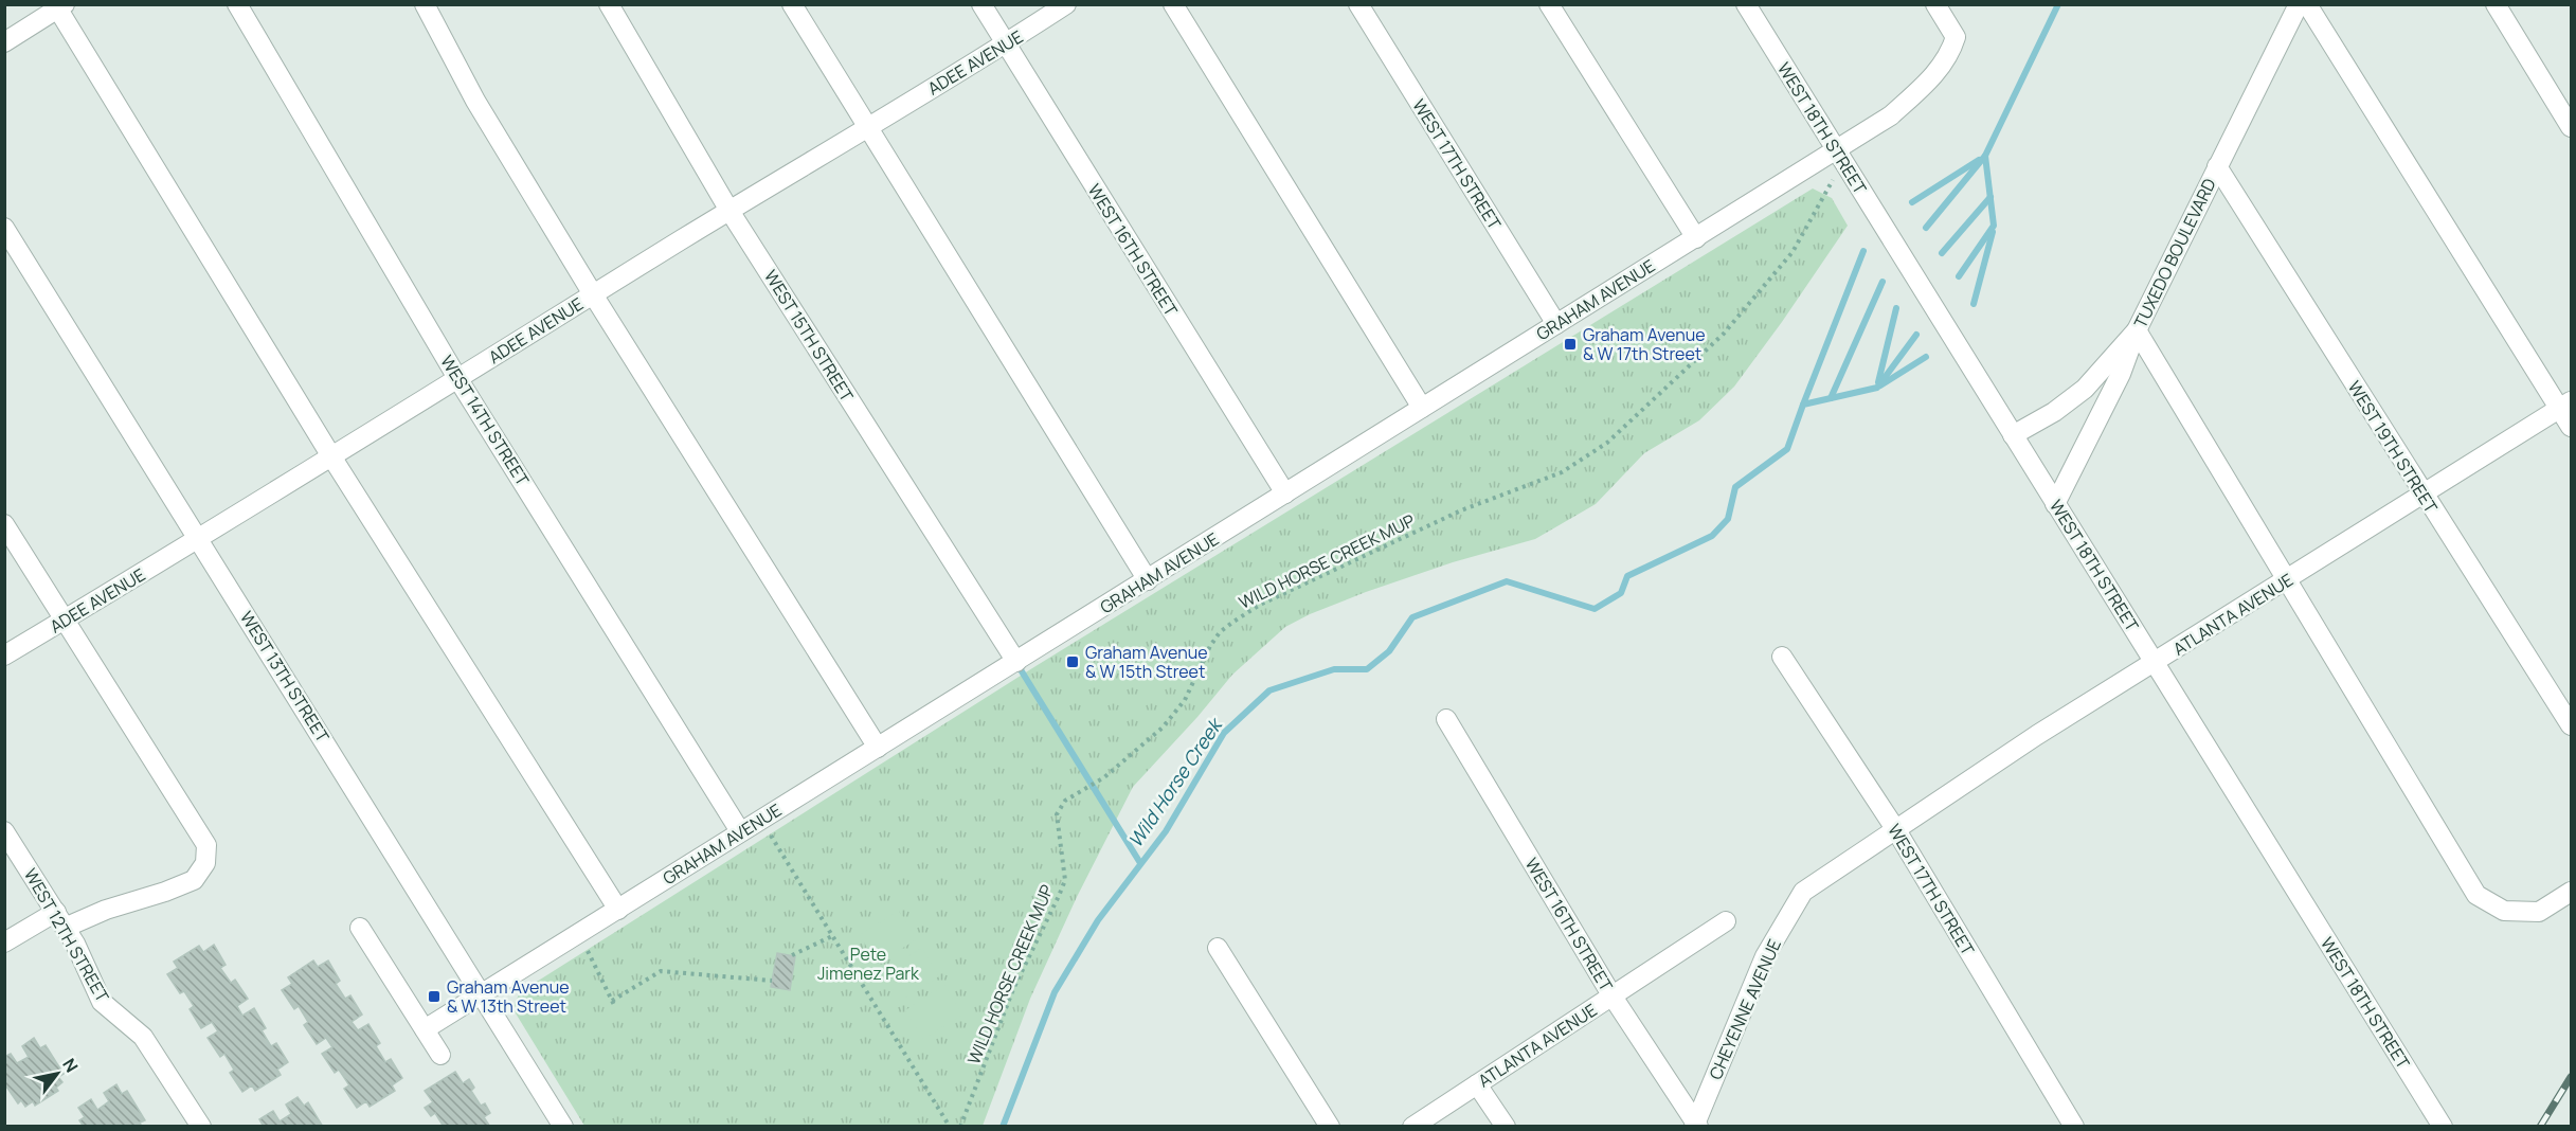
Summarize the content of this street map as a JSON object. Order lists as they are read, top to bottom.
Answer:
{
  "streets": {
    "street": [
      "ADEE AVENUE",
      "WEST 18TH STREET",
      "WEST 17TH STREET",
      "WEST 16TH STREET",
      "TUXEDO BOULEVARD",
      "GRAHAM AVENUE",
      "WEST 15TH STREET",
      "WEST 14TH STREET",
      "WEST 19TH STREET",
      "ATLANTA AVENUE",
      "WEST 13TH STREET",
      "WEST 12TH STREET",
      "CHEYENNE AVENUE"
    ],
    "path": ["WILD HORSE CREEK MUP"]
  },
  "crossings": [
    ["ADEE AVENUE", "WEST 16TH STREET"],
    ["ADEE AVENUE", "WEST 15TH STREET"],
    ["ADEE AVENUE", "WEST 14TH STREET"],
    ["ADEE AVENUE", "WEST 13TH STREET"],
    ["WEST 18TH STREET", "TUXEDO BOULEVARD"],
    ["WEST 18TH STREET", "GRAHAM AVENUE"],
    ["WEST 18TH STREET", "WILD HORSE CREEK MUP"],
    ["WEST 18TH STREET", "ATLANTA AVENUE"],
    ["WEST 17TH STREET", "GRAHAM AVENUE"],
    ["WEST 17TH STREET", "ATLANTA AVENUE"],
    ["WEST 17TH STREET", "CHEYENNE AVENUE"],
    ["WEST 16TH STREET", "GRAHAM AVENUE"],
    ["WEST 16TH STREET", "ATLANTA AVENUE"],
    ["WEST 16TH STREET", "CHEYENNE AVENUE"],
    ["TUXEDO BOULEVARD", "WEST 19TH STREET"],
    ["GRAHAM AVENUE", "WEST 15TH STREET"],
    ["GRAHAM AVENUE", "WEST 14TH STREET"],
    ["GRAHAM AVENUE", "WILD HORSE CREEK MUP"],
    ["GRAHAM AVENUE", "WEST 13TH STREET"],
    ["WEST 19TH STREET", "ATLANTA AVENUE"],
    ["ATLANTA AVENUE", "CHEYENNE AVENUE"]
  ],
  "water": ["Wild Horse Creek"],
  "parks": ["Pete Jimenez Park"],
  "places": {
    "transit": ["Graham Avenue & W 17th Street", "Graham Avenue & W 15th Street", "Graham Avenue & W 13th Street"]
  },
  "north": "top right"
}
